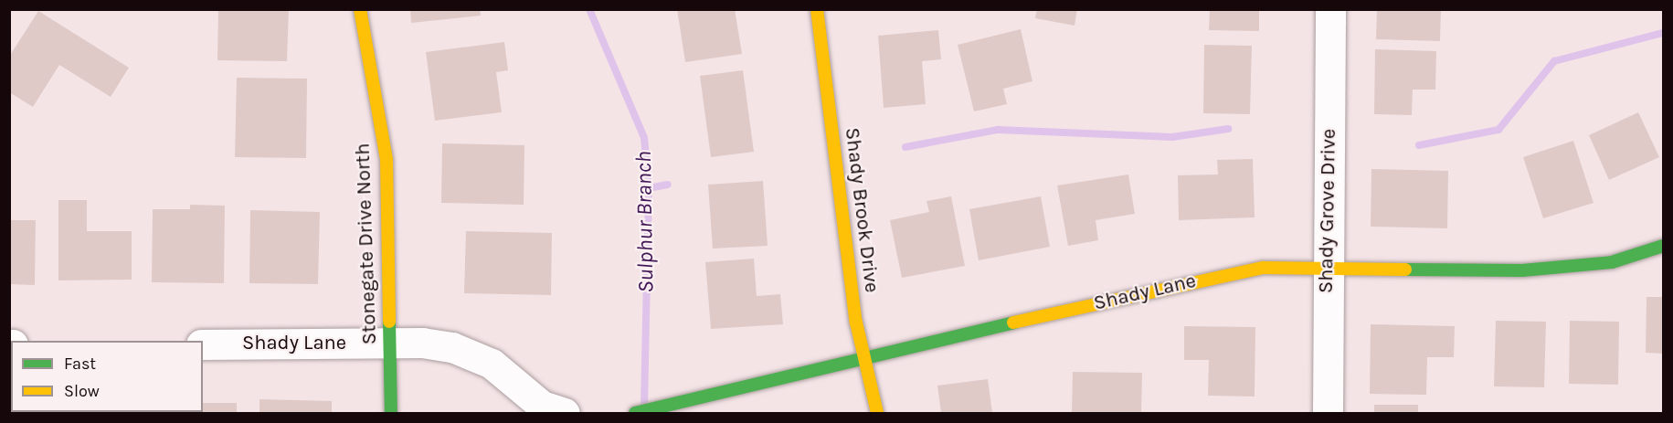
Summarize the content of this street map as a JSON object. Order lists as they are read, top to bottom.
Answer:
{
  "streets": {
    "street": [
      "Shady Brook Drive",
      "Shady Grove Drive",
      "Stonegate Drive North",
      "Shady Lane"
    ]
  },
  "crossings": [
    ["Shady Brook Drive", "Shady Lane"],
    ["Shady Grove Drive", "Shady Lane"],
    ["Stonegate Drive North", "Shady Lane"]
  ],
  "water": ["Sulphur Branch"],
  "legend": ["Fast", "Slow"]
}
